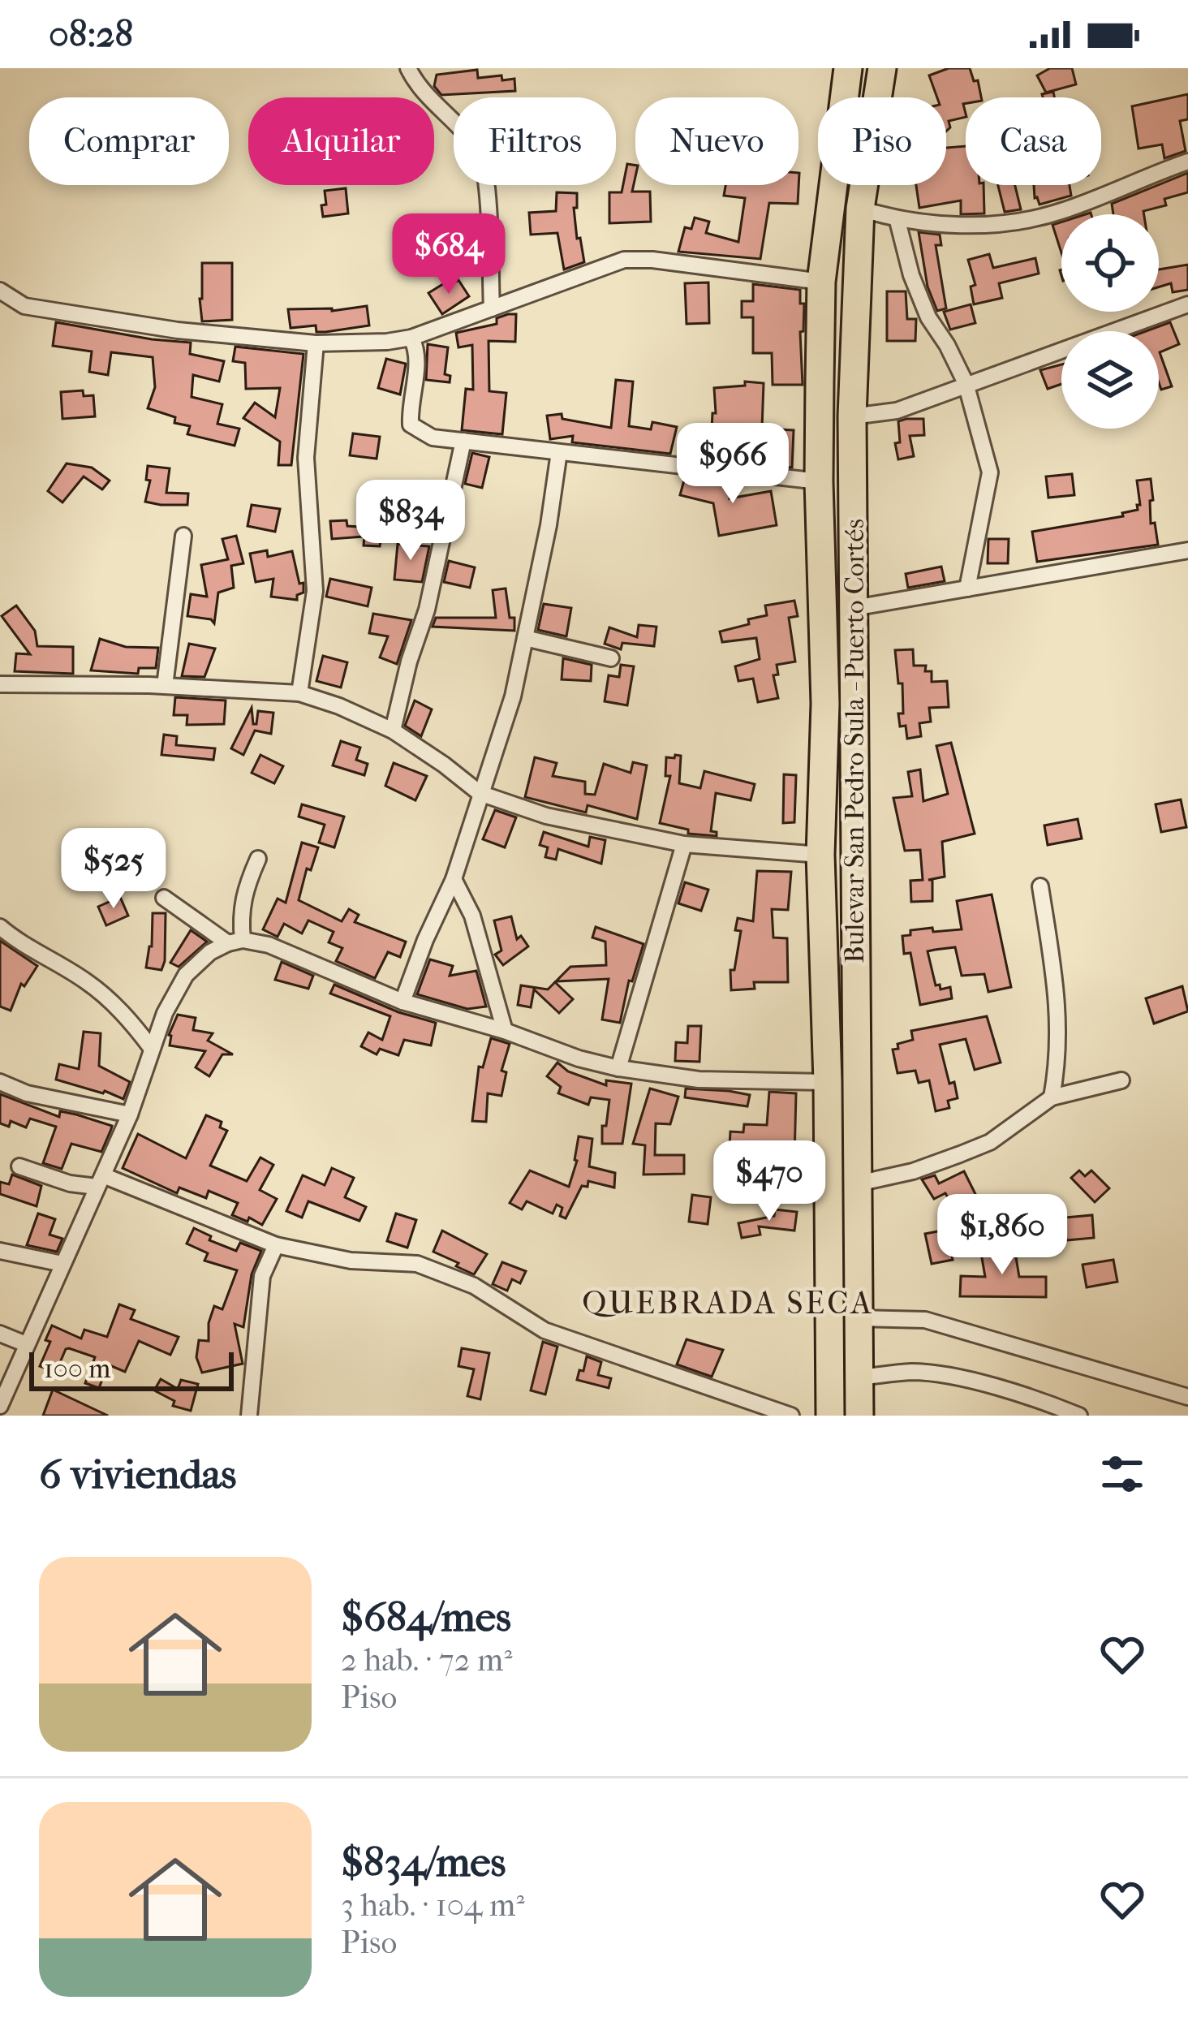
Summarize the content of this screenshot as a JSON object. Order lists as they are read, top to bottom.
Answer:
{
  "streets": {
    "highway": ["Bulevar San Pedro Sula - Puerto Cortés"]
  },
  "districts": ["QUEBRADA SECA"],
  "scale_bar": "100 m",
  "page": {
    "status": "08:28",
    "chip": [
      "Comprar",
      "Alquilar",
      "Filtros",
      "Nuevo",
      "Piso",
      "Casa"
    ],
    "price": [
      "$684",
      "$966",
      "$834",
      "$525",
      "$470",
      "$1,860"
    ],
    "scale": "100 m",
    "heading": "6 viviendas",
    "list": [
      {
        "name": "$684/mes",
        "note": "2 hab. · 72 m² · Piso"
      },
      {
        "name": "$834/mes",
        "note": "3 hab. · 104 m² · Piso"
      }
    ]
  }
}
